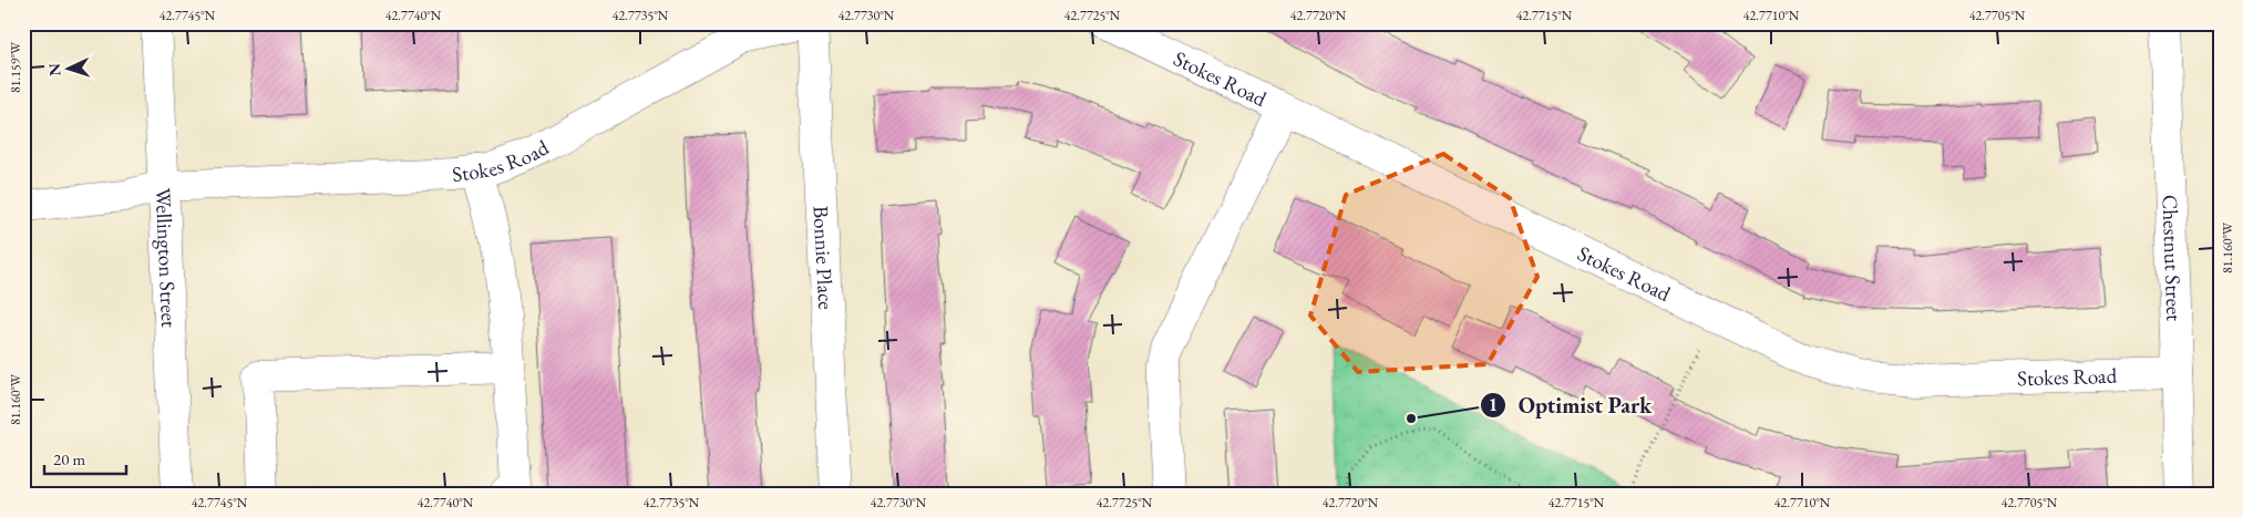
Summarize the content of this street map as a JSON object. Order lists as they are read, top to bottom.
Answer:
{
  "streets": {
    "street": [
      "Stokes Road",
      "Wellington Street",
      "Bonnie Place",
      "Chestnut Street"
    ]
  },
  "crossings": [
    ["Stokes Road", "Wellington Street"],
    ["Stokes Road", "Chestnut Street"]
  ],
  "places": ["Optimist Park"],
  "scale_bar": "20 m",
  "north": "left",
  "coordinates": [
    "42.7745°N",
    "42.7740°N",
    "42.7735°N",
    "42.7730°N",
    "42.7725°N",
    "42.7720°N",
    "42.7715°N",
    "42.7710°N",
    "42.7705°N",
    "81.159°W",
    "81.160°W"
  ]
}
